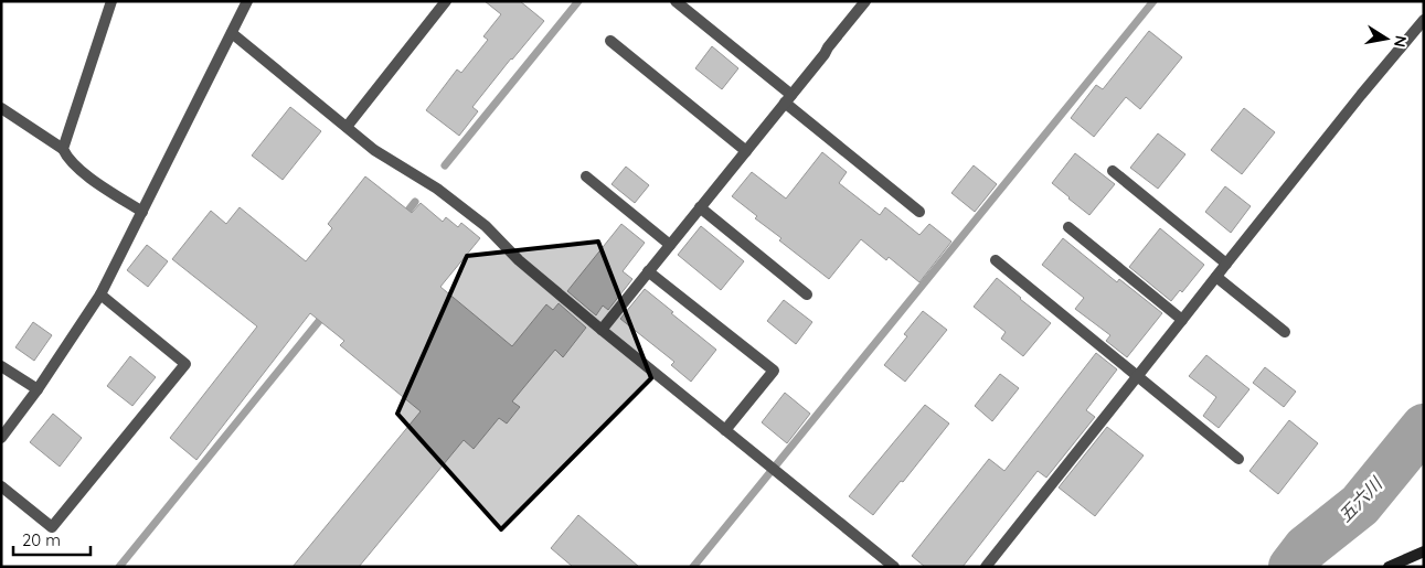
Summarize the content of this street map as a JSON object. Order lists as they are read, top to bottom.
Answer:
{
  "water": ["五六川"],
  "scale_bar": "20 m",
  "north": "right"
}
